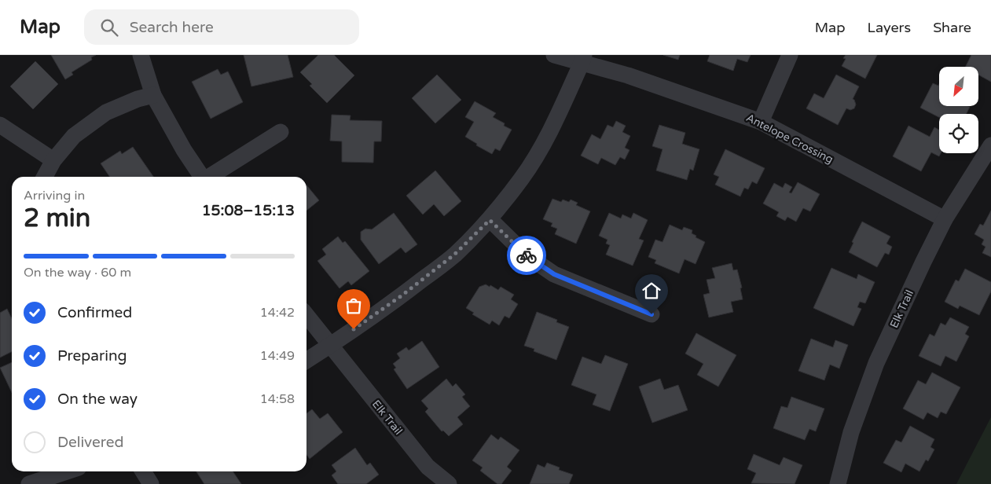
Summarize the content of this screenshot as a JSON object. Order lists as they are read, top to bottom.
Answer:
{
  "streets": {
    "street": ["Antelope Crossing", "Elk Trail"]
  },
  "crossings": [
    ["Antelope Crossing", "Elk Trail"]
  ],
  "north": "bottom left",
  "page": {
    "header": "Map",
    "search": "Search here",
    "nav": ["Map", "Layers", "Share"],
    "heading": ["2 min", "Arriving in", "15:08–15:13"],
    "bar": "On the way · 60 m",
    "list": [
      ["Confirmed", "14:42"],
      ["Preparing", "14:49"],
      ["On the way", "14:58"],
      "Delivered"
    ]
  }
}
